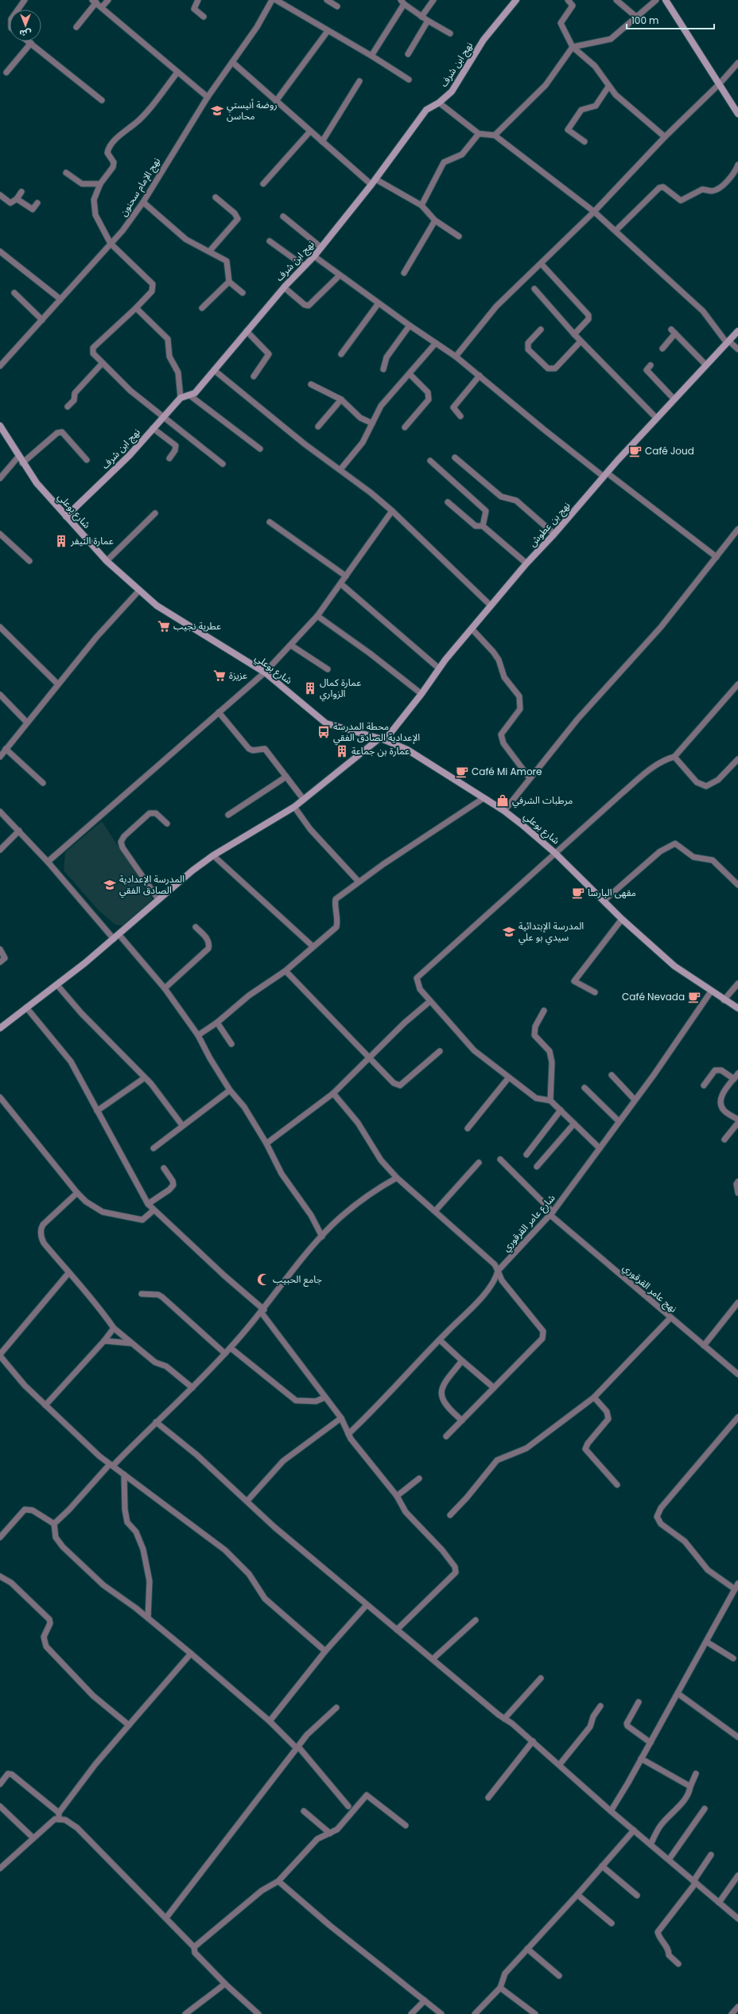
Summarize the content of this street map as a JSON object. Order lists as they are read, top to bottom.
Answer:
{
  "streets": {
    "street": [
      "نهج ابن شرف",
      "نهج الإمام سحنون",
      "شارع بوعلي",
      "نهج بن عطوش",
      "شارع عامر القرقوري",
      "نهج عامر القرقوري"
    ]
  },
  "crossings": [
    ["نهج ابن شرف", "شارع بوعلي"],
    ["شارع بوعلي", "نهج بن عطوش"],
    ["شارع بوعلي", "شارع عامر القرقوري"],
    ["شارع عامر القرقوري", "نهج عامر القرقوري"]
  ],
  "places": {
    "school or university": ["روضة أنيستي محاسن", "المدرسة الإعدادية الصادق الفقي", "المدرسة الإبتدائية سيدي بو علي"],
    "cafe": [
      "Café Joud",
      "Café Mi Amore",
      "مقهى البارسا",
      "Café Nevada"
    ],
    "building": ["عمارة النيفر", "عمارة كمال الزواري", "عمارة بن جماعة"],
    "supermarket": ["عطرية نجيب", "عزيزة"],
    "bus stop": ["محطة المدرسة الإعدادية الصادق الفقي"],
    "shop": ["مرطبات الشرفي"],
    "mosque": ["جامع الحبيب"]
  },
  "scale_bar": "100 m",
  "north": "bottom"
}
